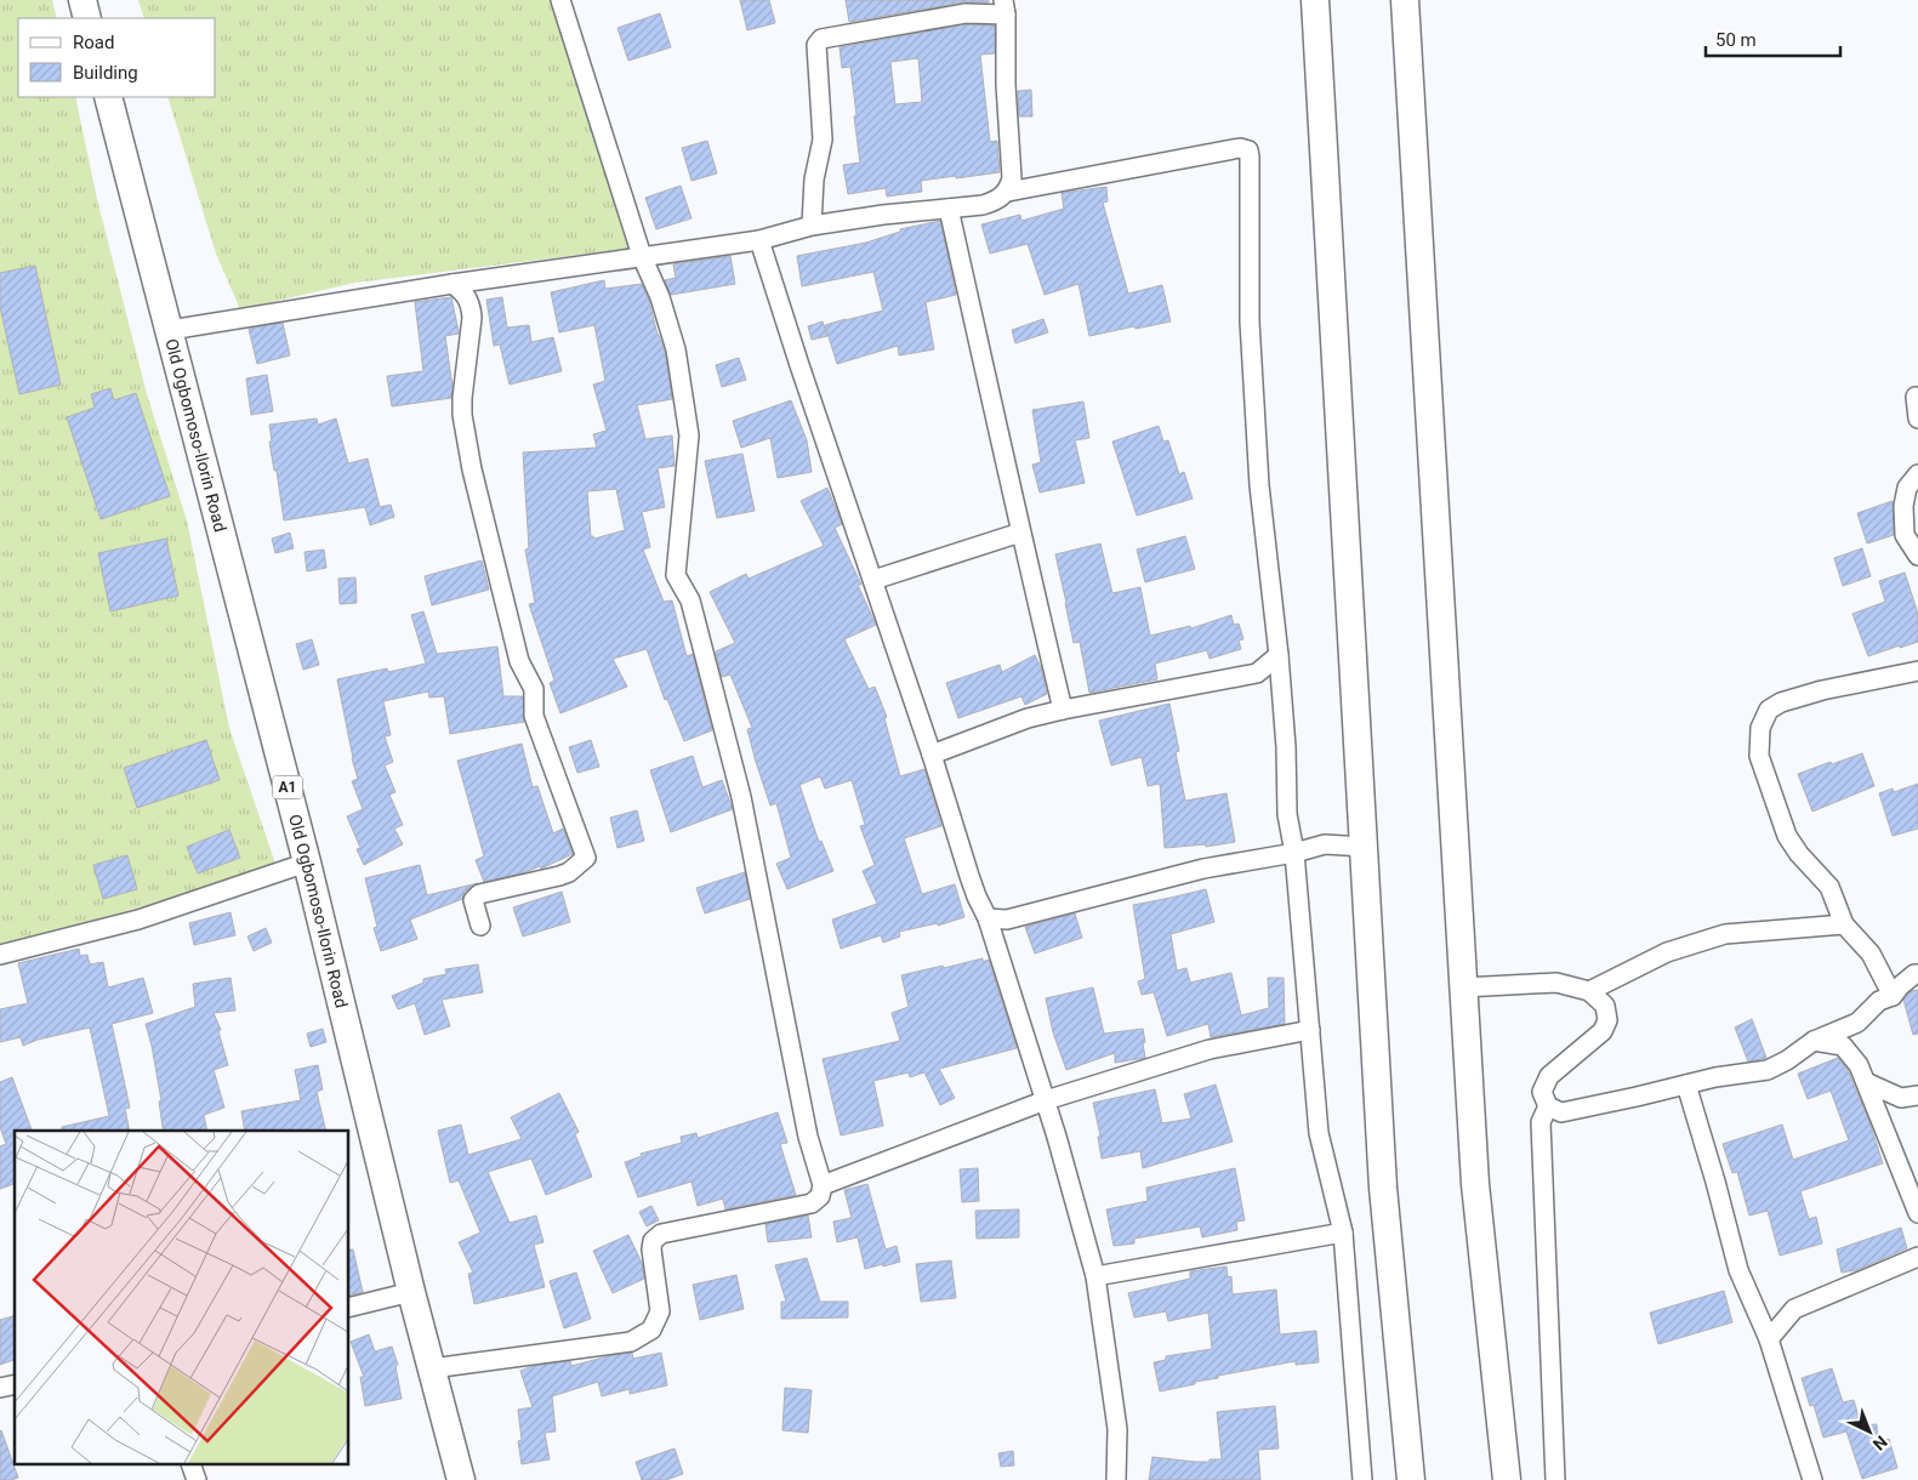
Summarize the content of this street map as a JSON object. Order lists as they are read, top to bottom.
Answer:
{
  "streets": {
    "highway": ["Old Ogbomoso-Ilorin Road", "A1"]
  },
  "legend": ["Road", "Building"],
  "scale_bar": "50 m",
  "north": "bottom right"
}
